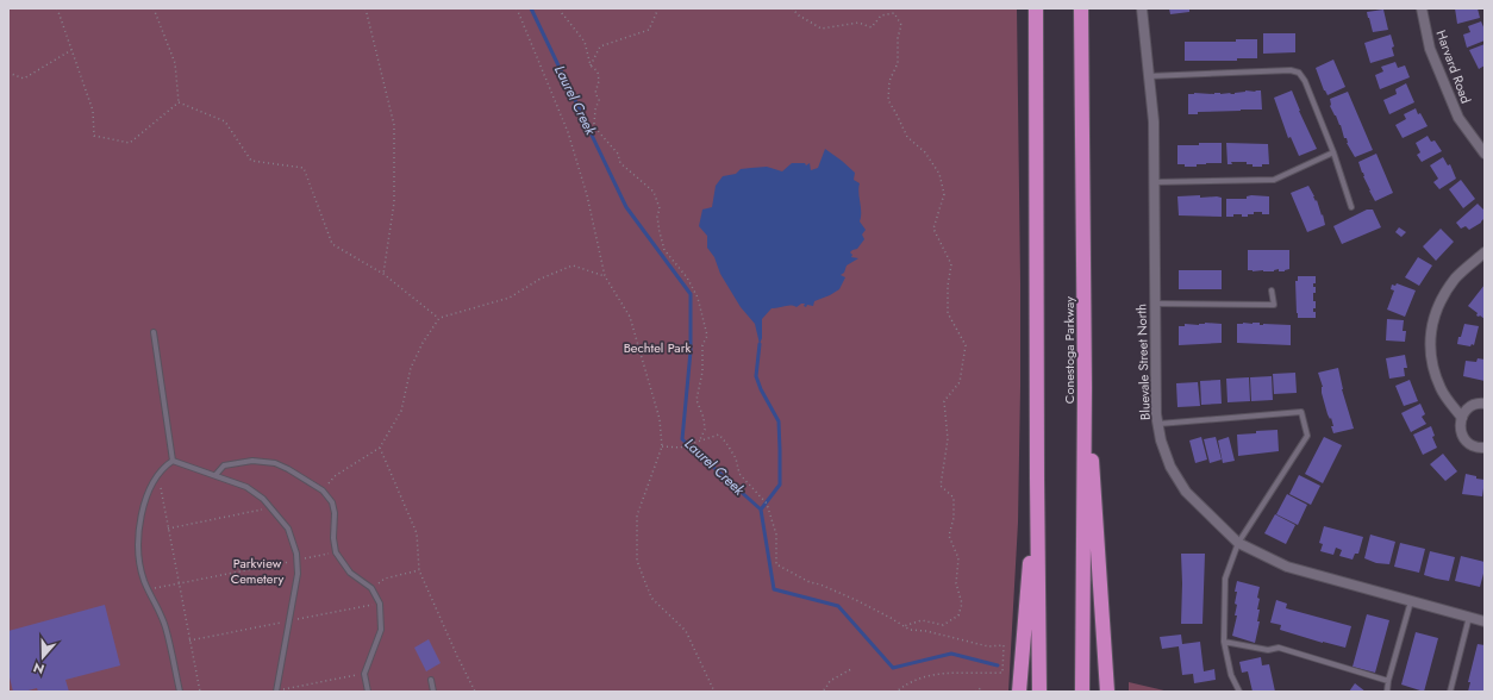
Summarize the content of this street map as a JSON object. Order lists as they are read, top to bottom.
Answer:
{
  "streets": {
    "highway": ["Conestoga Parkway"],
    "street": ["Harvard Road", "Bluevale Street North"]
  },
  "water": ["Laurel Creek"],
  "parks": ["Bechtel Park", "Parkview Cemetery"],
  "north": "bottom"
}
